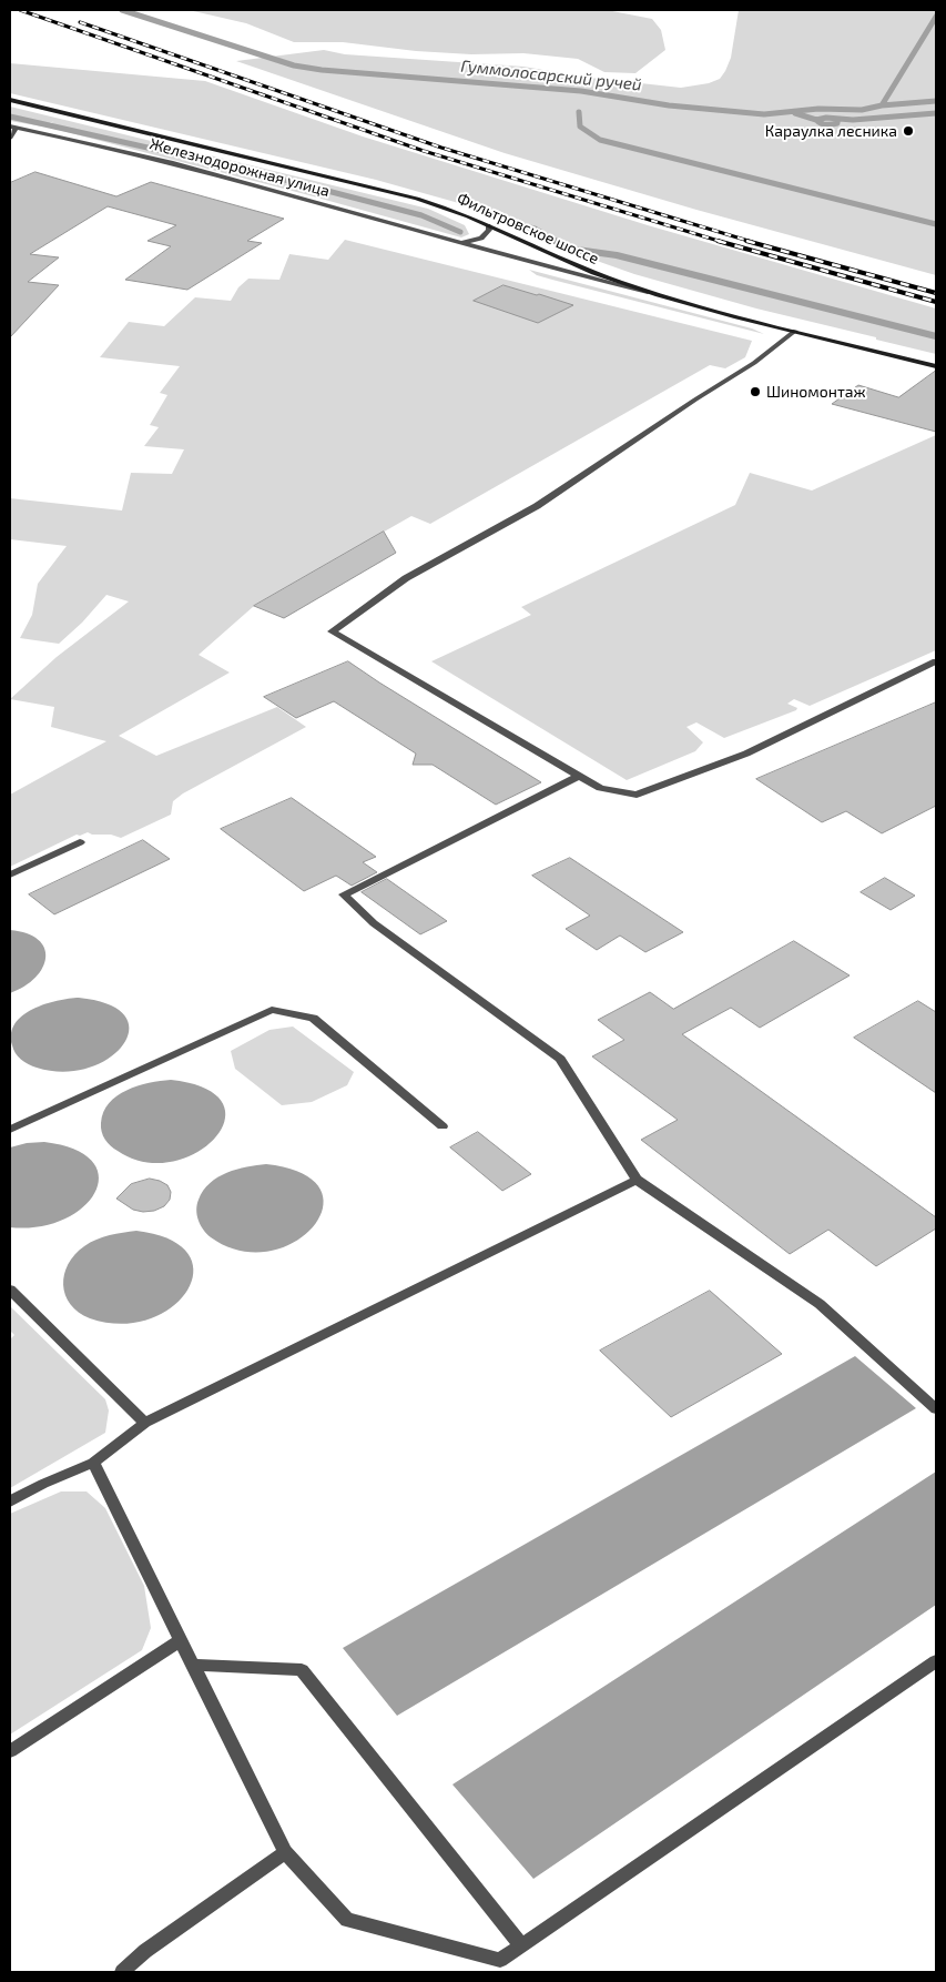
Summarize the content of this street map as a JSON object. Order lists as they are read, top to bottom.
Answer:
{
  "streets": {
    "main road": ["Фильтровское шоссе"],
    "street": ["Железнодорожная улица"]
  },
  "crossings": [
    ["Железнодорожная улица", "Фильтровское шоссе"]
  ],
  "water": ["Гуммолосарский ручей"],
  "places": ["Караулка лесника", "Шиномонтаж"]
}
